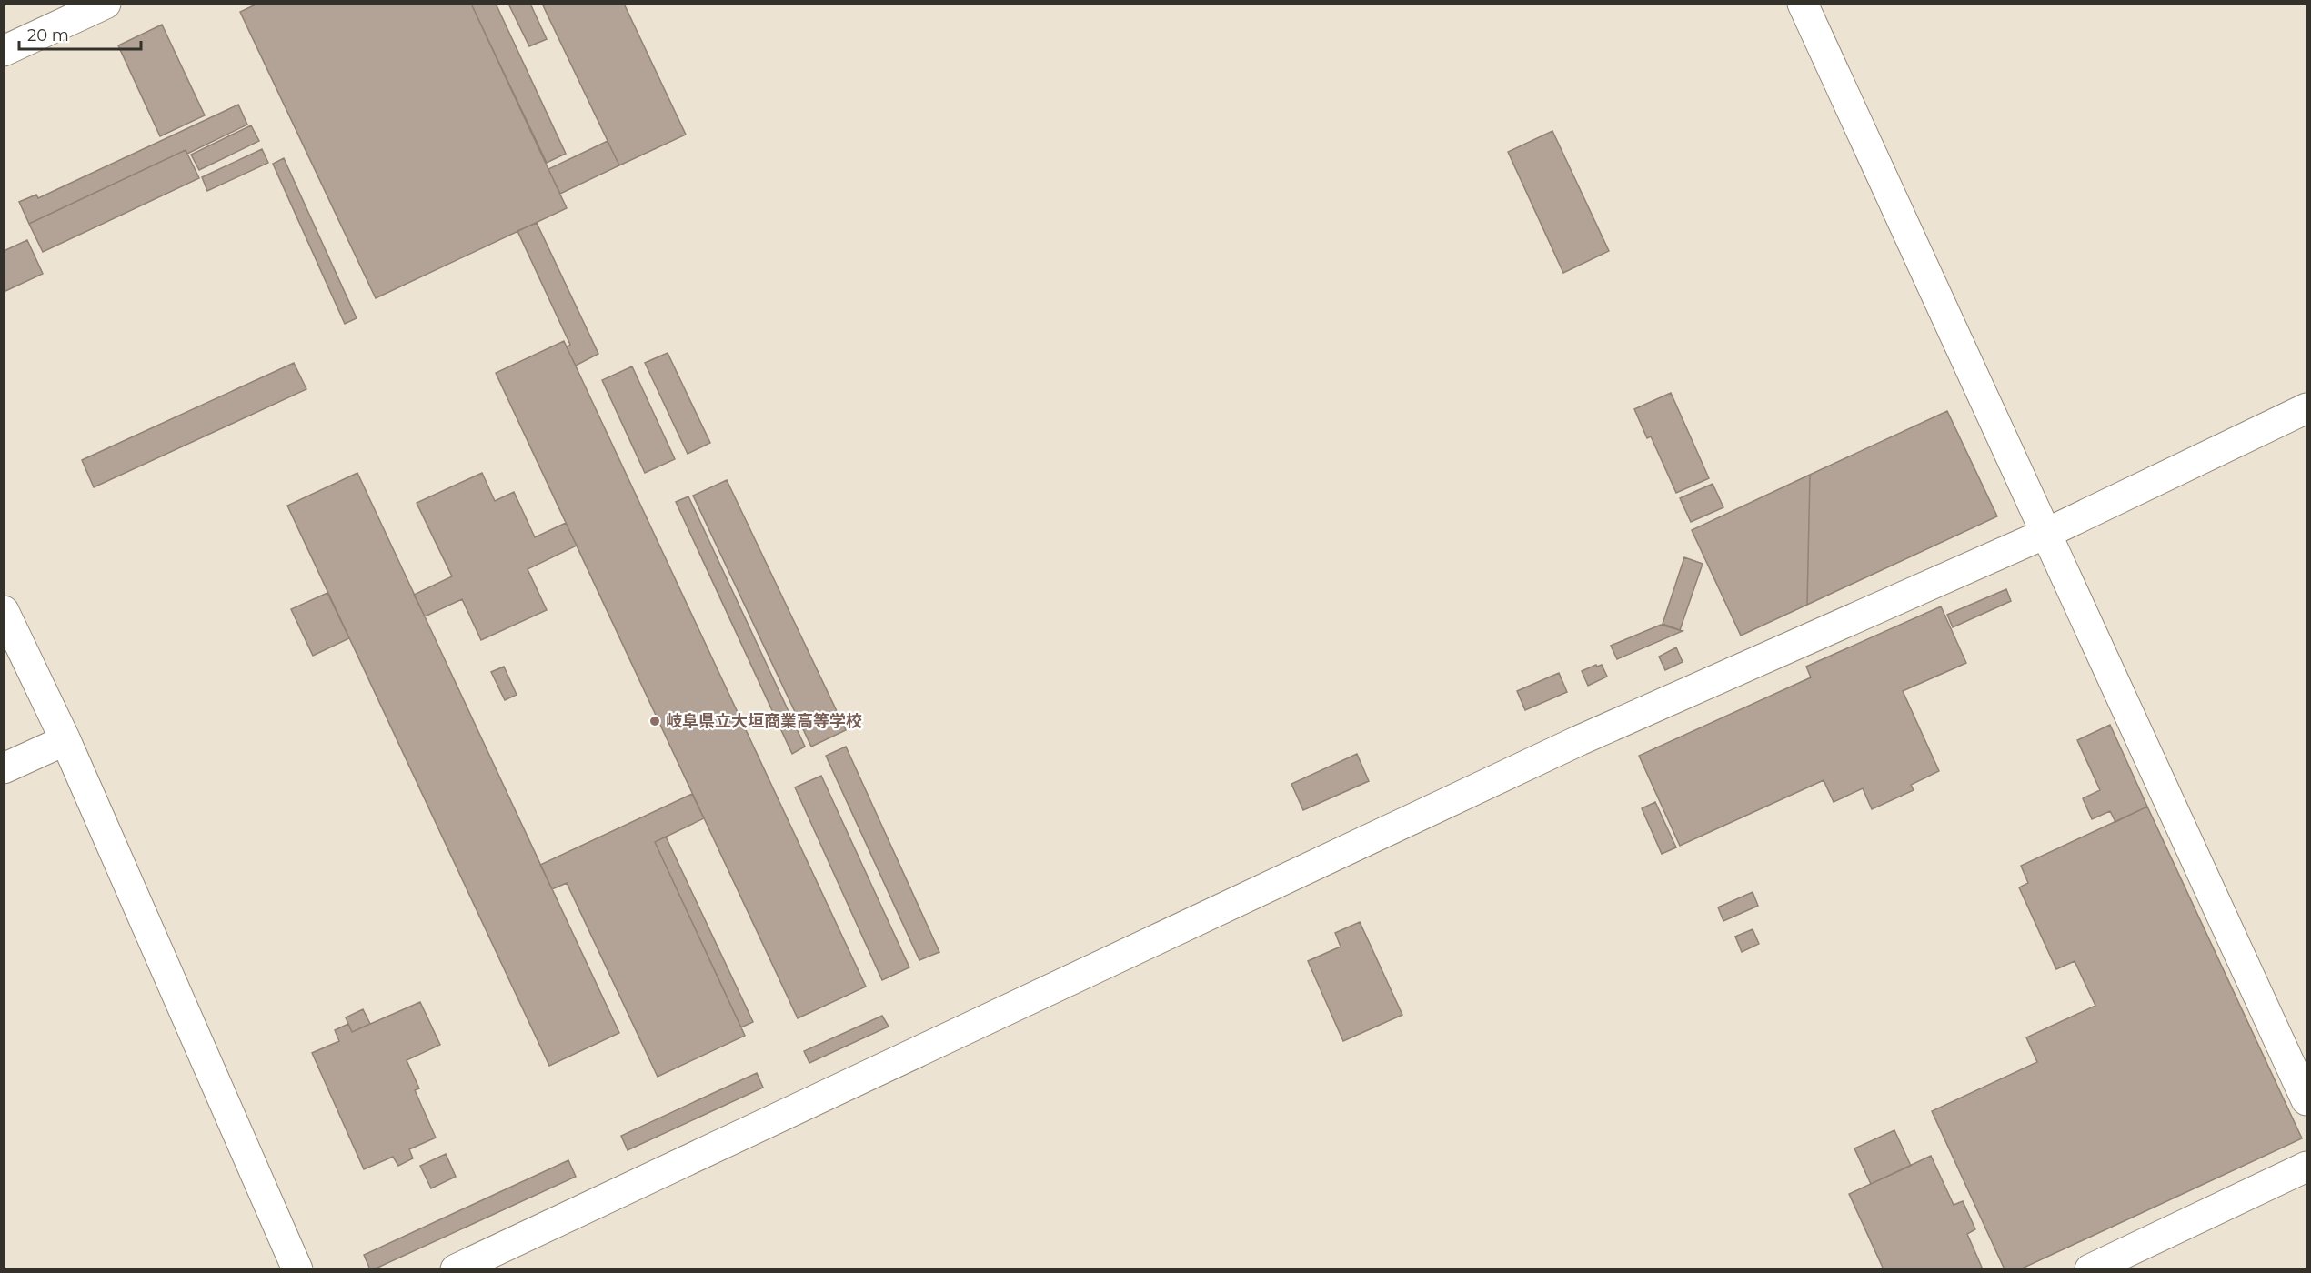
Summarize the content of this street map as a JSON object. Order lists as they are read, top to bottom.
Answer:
{
  "places": ["岐阜県立大垣商業高等学校"],
  "scale_bar": "20 m"
}
